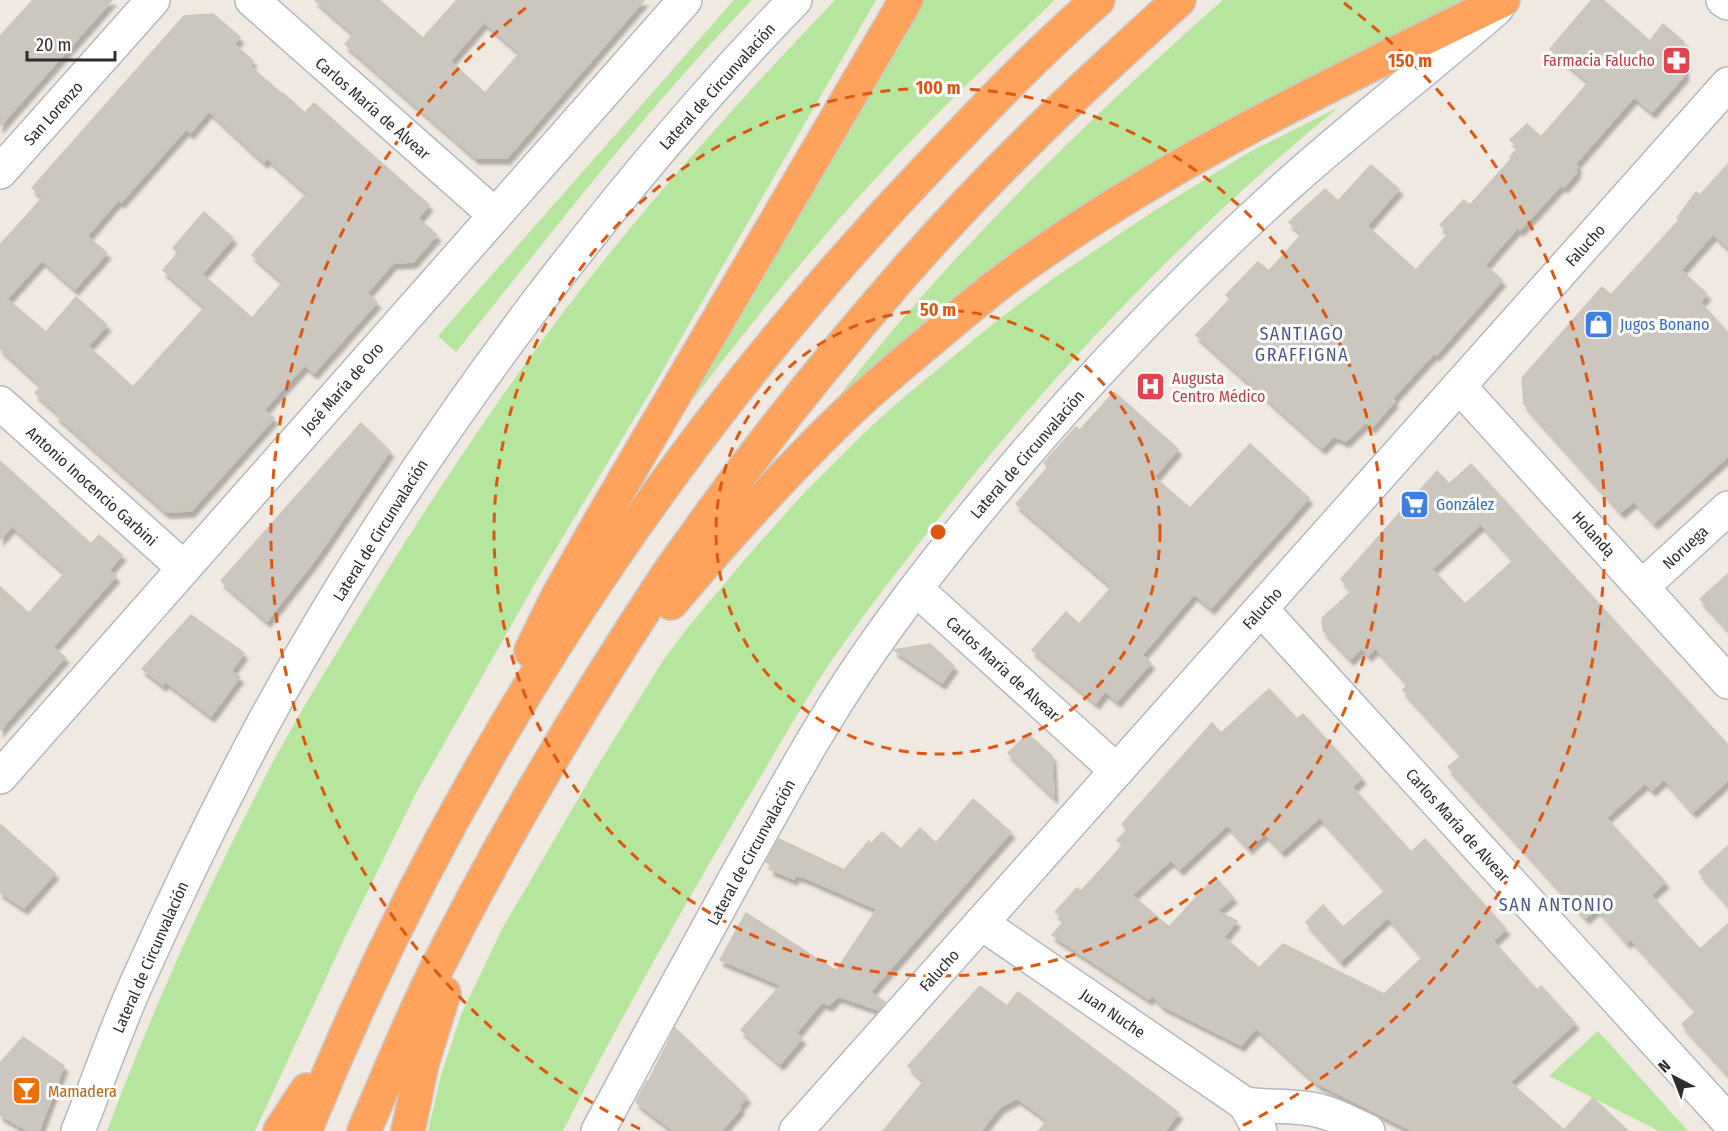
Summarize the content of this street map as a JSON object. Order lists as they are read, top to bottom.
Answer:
{
  "streets": {
    "street": [
      "Lateral de Circunvalación",
      "Carlos María de Alvear",
      "San Lorenzo",
      "Falucho",
      "José María de Oro",
      "Antonio Inocencio Garbini",
      "Holanda",
      "Noruega",
      "Juan Nuche"
    ]
  },
  "crossings": [
    ["Lateral de Circunvalación", "Carlos María de Alvear"],
    ["Carlos María de Alvear", "Falucho"],
    ["Carlos María de Alvear", "José María de Oro"],
    ["Falucho", "Holanda"],
    ["Falucho", "Juan Nuche"],
    ["José María de Oro", "Antonio Inocencio Garbini"],
    ["Holanda", "Noruega"]
  ],
  "districts": ["SANTIAGO GRAFFIGNA", "SAN ANTONIO"],
  "places": {
    "pharmacy": ["Farmacia Falucho"],
    "shop": ["Jugos Bonano"],
    "hospital": ["Augusta Centro Médico"],
    "supermarket": ["González"],
    "bar": ["Mamadera"]
  },
  "scale_bar": "20 m",
  "north": "top left",
  "rings": ["150 m", "100 m", "50 m"]
}
